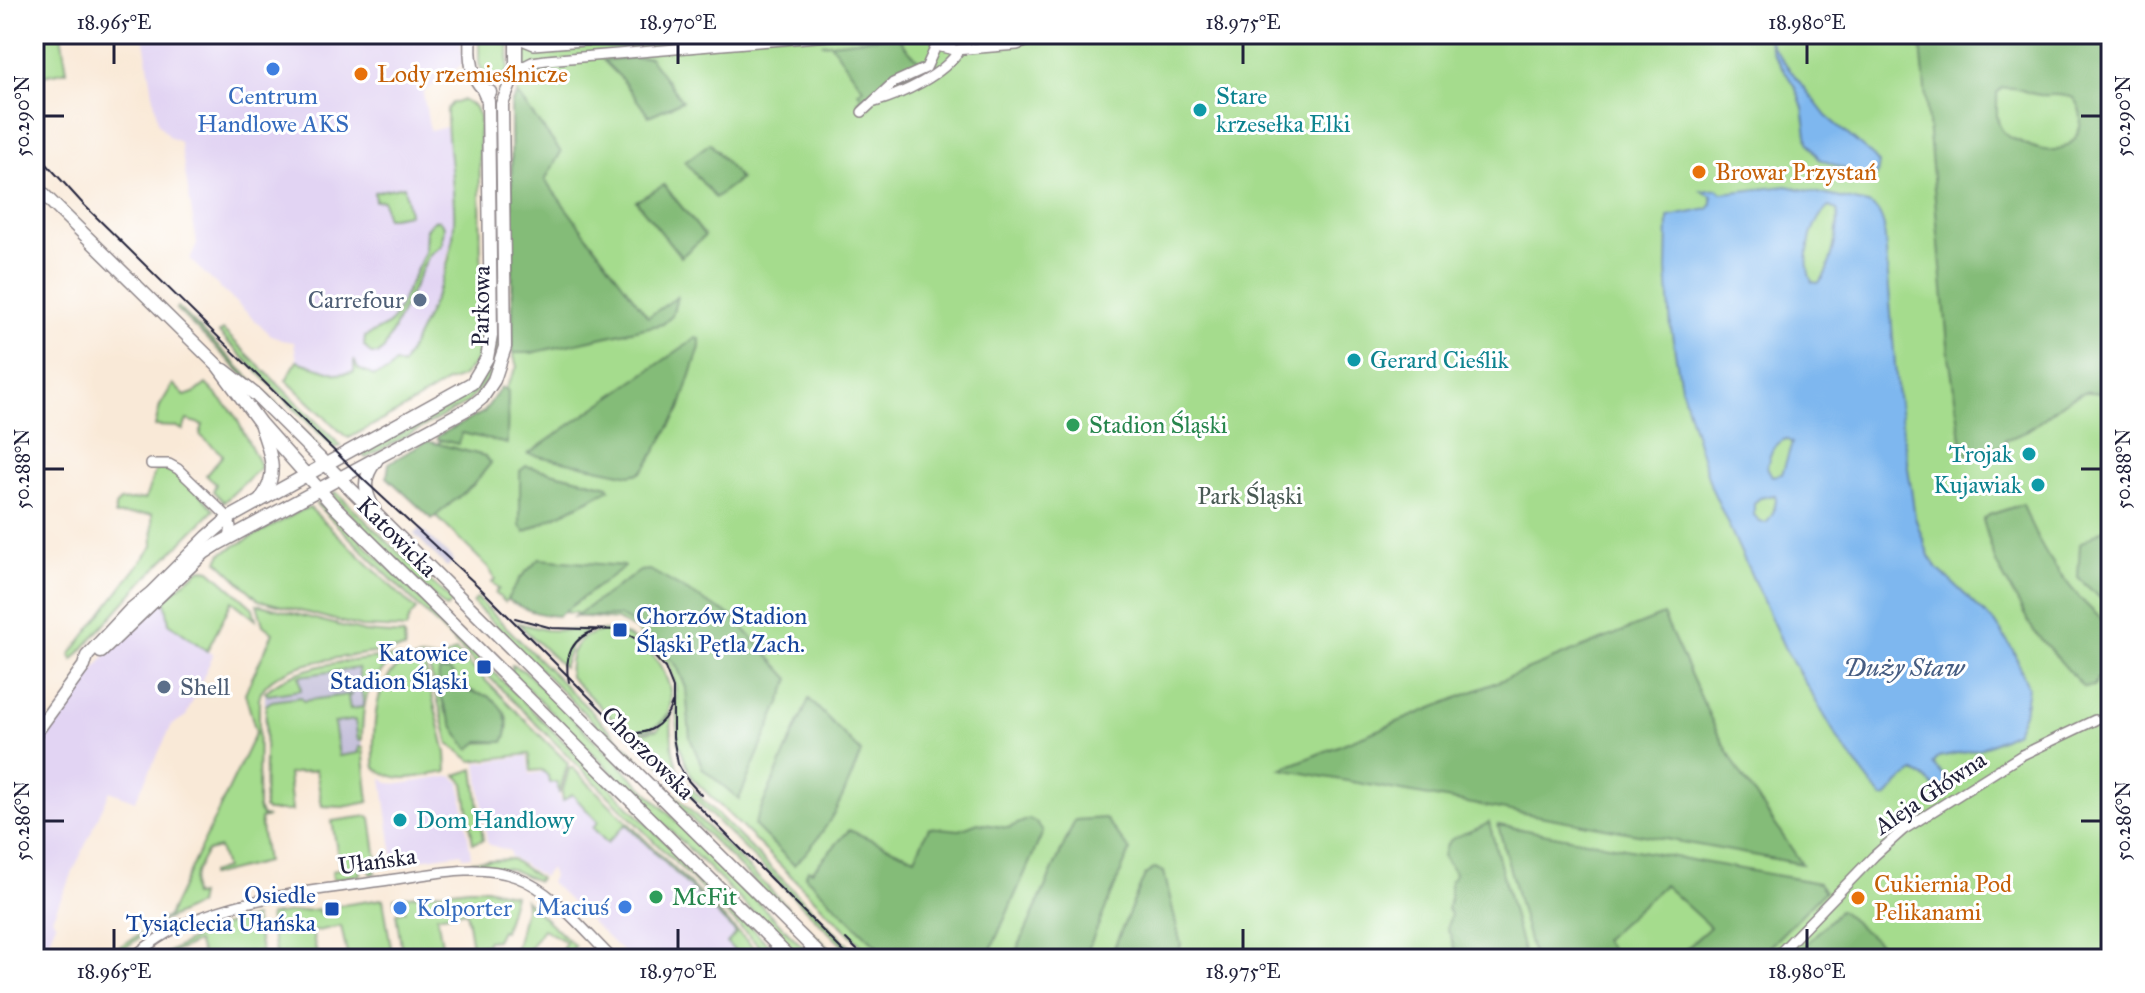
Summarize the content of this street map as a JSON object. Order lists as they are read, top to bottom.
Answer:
{
  "streets": {
    "main road": ["Parkowa", "Katowicka", "Chorzowska"],
    "street": ["Aleja Główna", "Ułańska"]
  },
  "crossings": [
    ["Parkowa", "Katowicka"],
    ["Katowicka", "Chorzowska"]
  ],
  "water": ["Duży Staw"],
  "parks": ["Park Śląski"],
  "places": {
    "other": [
      "Centrum Handlowe AKS",
      "Lody rzemieślnicze",
      "Stare krzesełka Elki",
      "Browar Przystań",
      "Carrefour",
      "Gerard Cieślik",
      "Stadion Śląski",
      "Trojak",
      "Kujawiak",
      "Shell",
      "Dom Handlowy",
      "McFit",
      "Cukiernia Pod Pelikanami",
      "Maciuś",
      "Kolporter"
    ],
    "transit": ["Chorzów Stadion Śląski Pętla Zach.", "Katowice Stadion Śląski", "Osiedle Tysiąclecia Ułańska"]
  },
  "coordinates": [
    "18.965°E",
    "18.970°E",
    "18.975°E",
    "18.980°E",
    "50.290°N",
    "50.288°N",
    "50.286°N"
  ]
}
